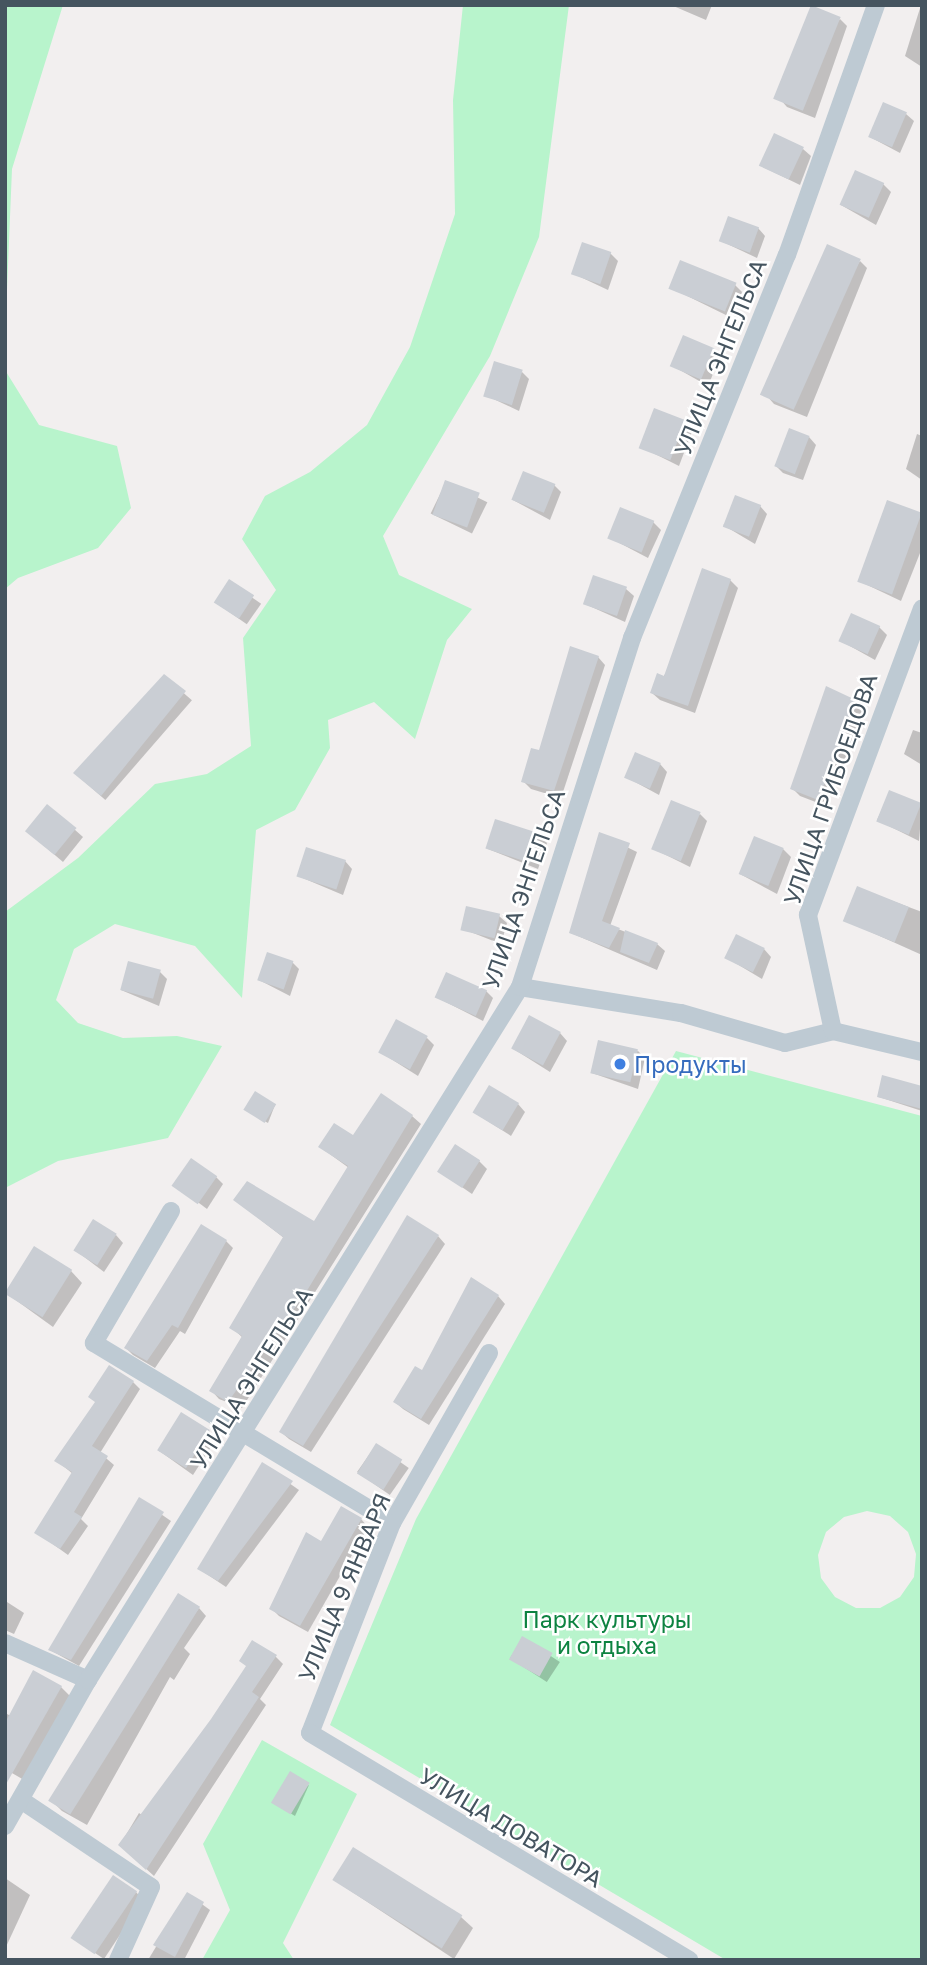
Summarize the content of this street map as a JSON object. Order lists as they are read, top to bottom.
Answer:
{
  "streets": {
    "street": [
      "УЛИЦА ЭНГЕЛЬСА",
      "УЛИЦА ГРИБОЕДОВА",
      "УЛИЦА 9 ЯНВАРЯ",
      "УЛИЦА ДОВАТОРА"
    ]
  },
  "crossings": [
    ["УЛИЦА 9 ЯНВАРЯ", "УЛИЦА ДОВАТОРА"]
  ],
  "parks": ["Парк культуры и отдыха"],
  "places": ["Продукты"]
}
